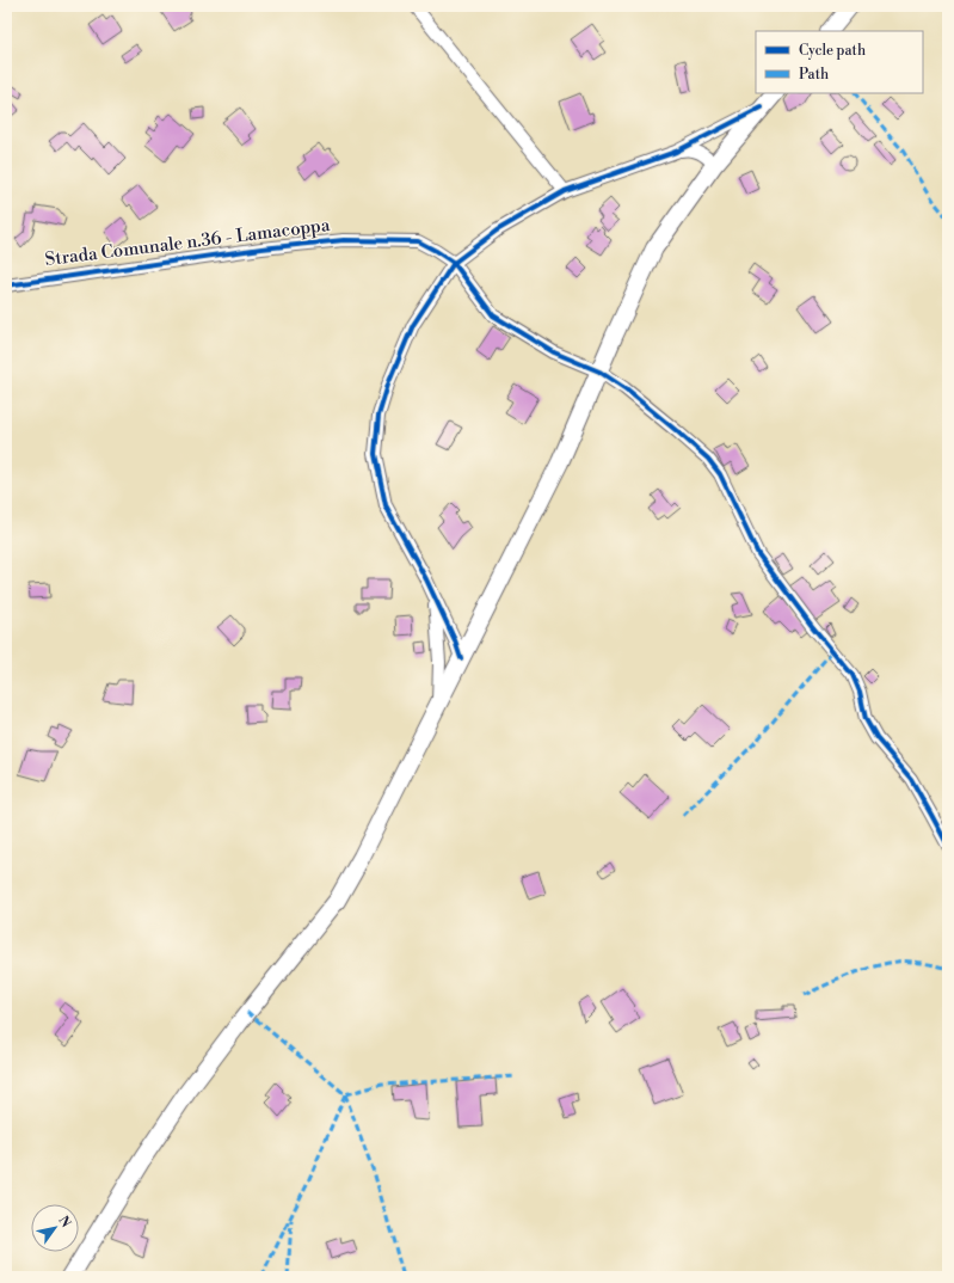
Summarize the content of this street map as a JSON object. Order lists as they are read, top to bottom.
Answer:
{
  "streets": {
    "street": ["Strada Comunale n.36 - Lamacoppa"]
  },
  "legend": ["Cycle path", "Path"],
  "north": "top right"
}
